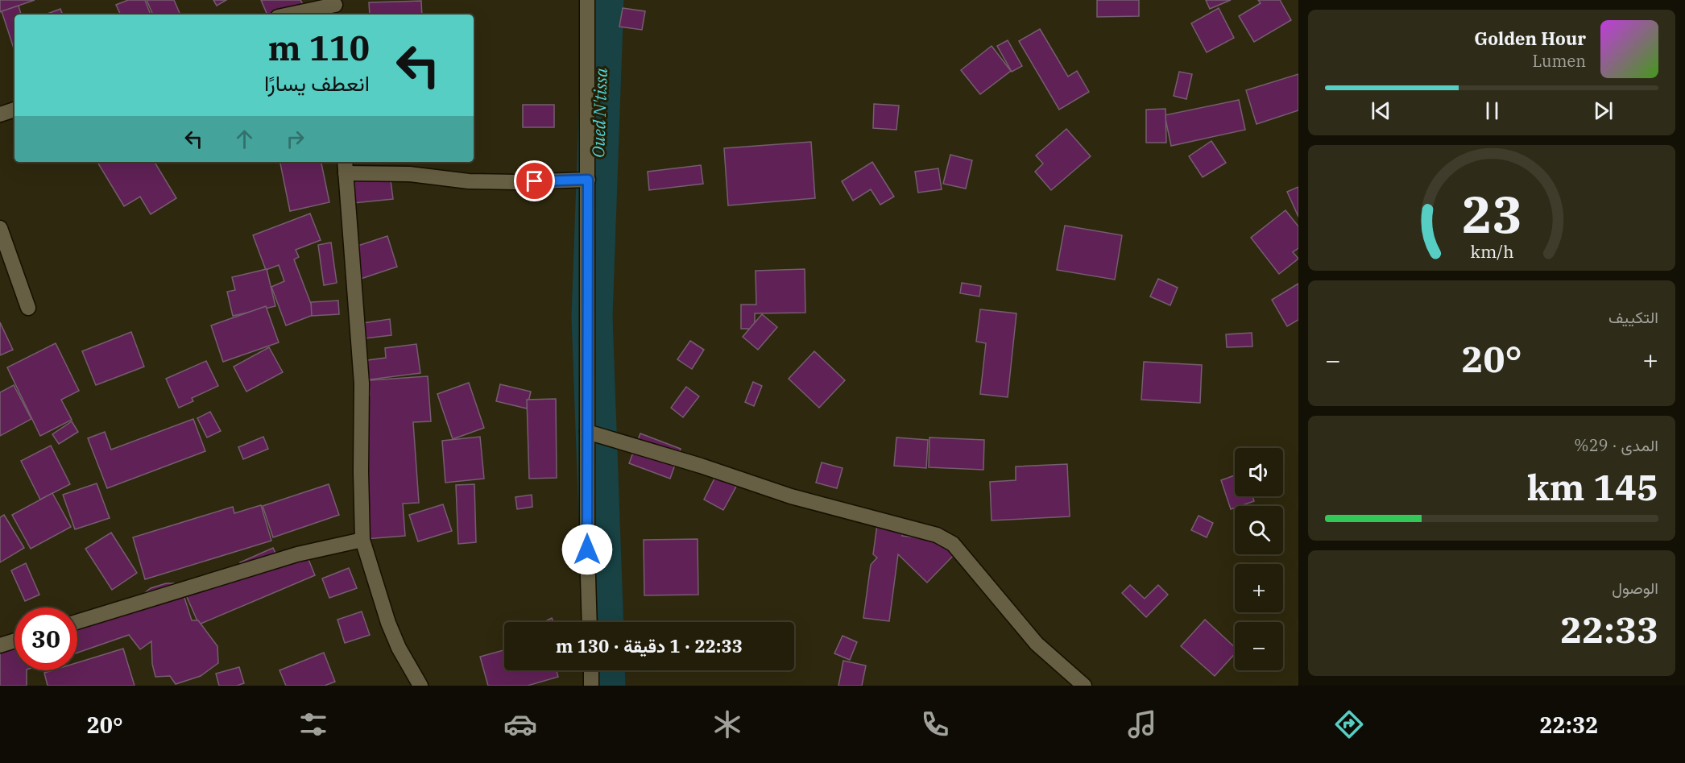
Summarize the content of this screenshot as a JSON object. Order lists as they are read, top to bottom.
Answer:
{
  "water": ["Oued N'tissa"],
  "page": {
    "turn": ["110 m", "انعطف يسارًا"],
    "song": ["Golden Hour", "Lumen"],
    "tile": [
      "التكييف",
      ["المدى · 29%", "145 km"],
      ["الوصول", "22:33"]
    ],
    "heat": ["−", "20°", "+"],
    "map_buttons": ["+", "−"],
    "limit": "30",
    "trip": "22:33 · 1 دقيقة · 130 m",
    "tabs": ["22:32", "20°"],
    "gauge": ["23", "km/h"]
  }
}
